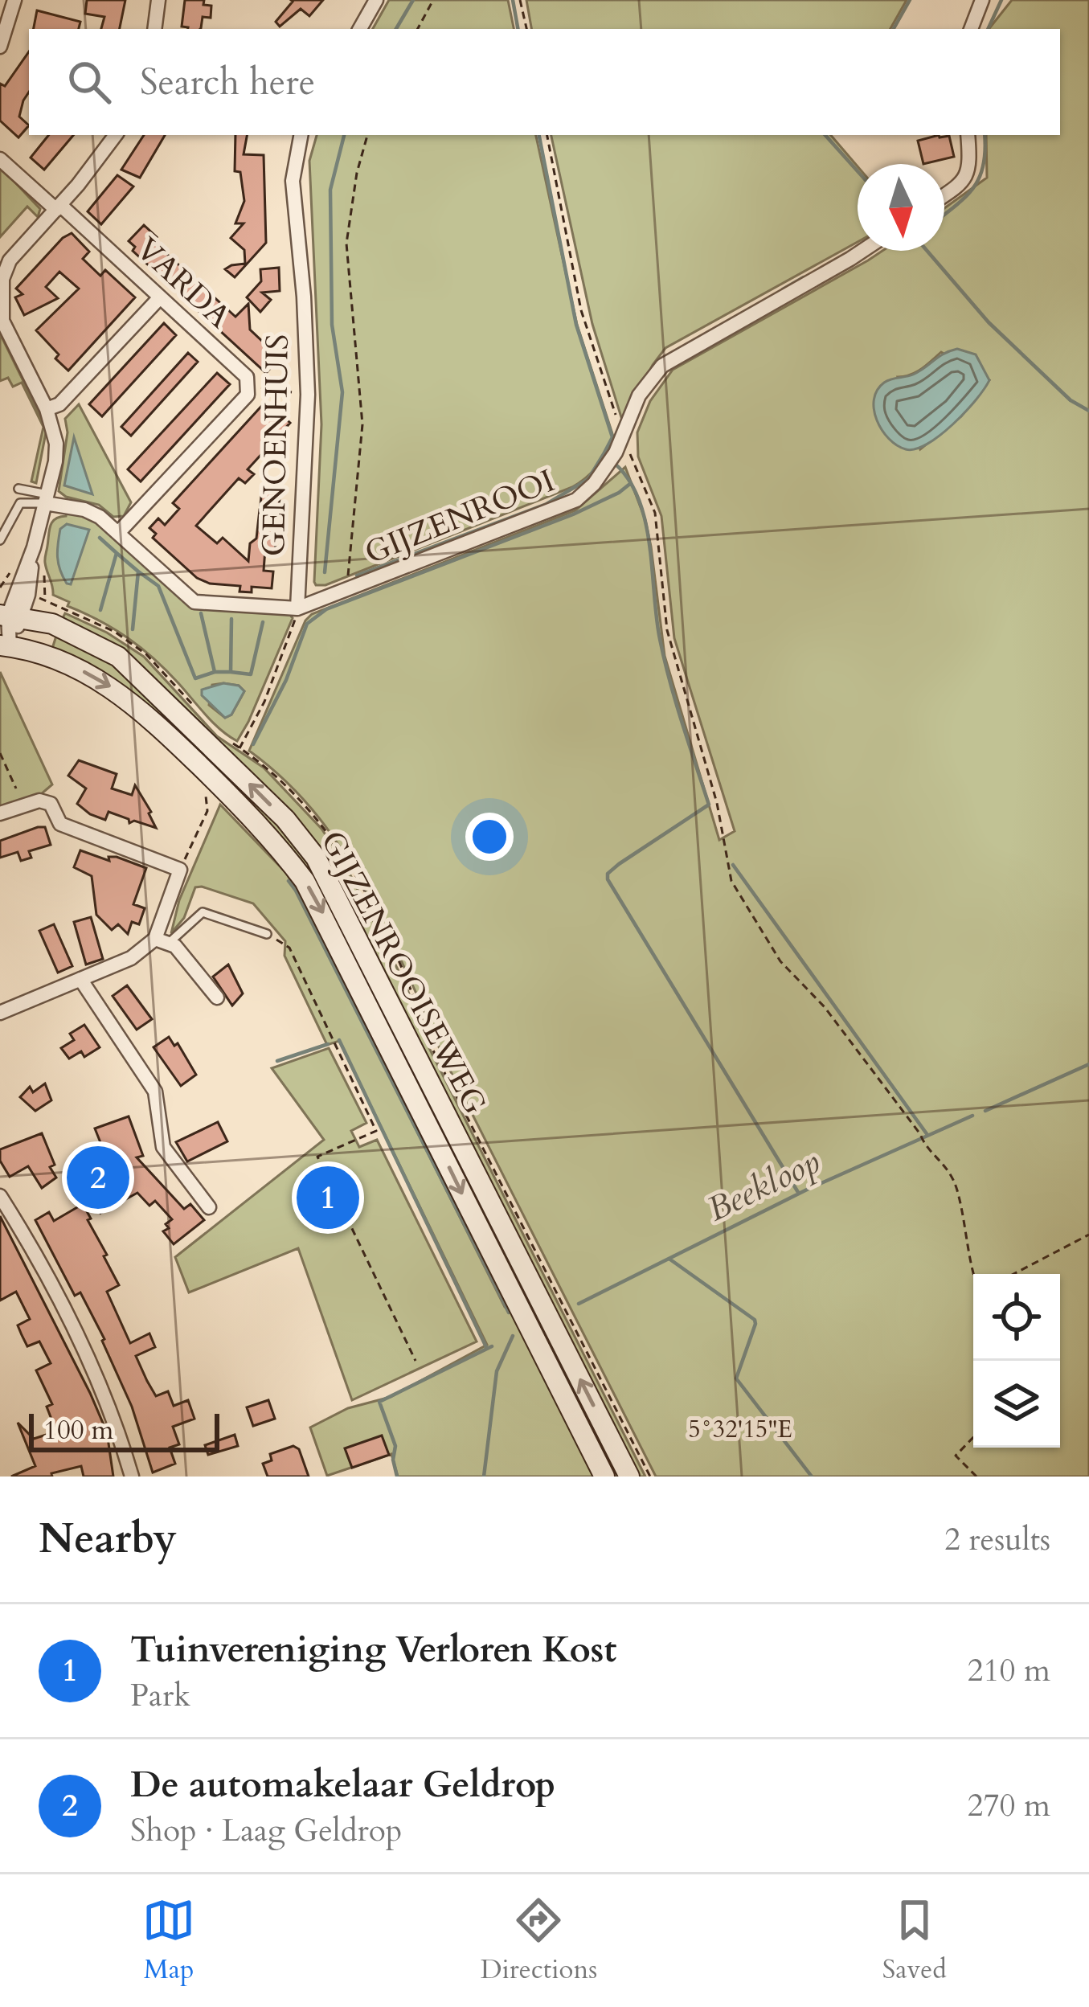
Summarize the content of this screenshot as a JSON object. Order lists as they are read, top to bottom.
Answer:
{
  "streets": {
    "main road": ["GIJZENROOISEWEG"],
    "street": ["VARDA", "GENOENHUIS", "GIJZENROOI"]
  },
  "crossings": [
    ["GENOENHUIS", "GIJZENROOI"]
  ],
  "water": ["Beekloop"],
  "scale_bar": "100 m",
  "north": "bottom",
  "page": {
    "search": "Search here",
    "pins": ["2", "1"],
    "scale": "100 m",
    "heading": ["Nearby", "2 results"],
    "list": [
      {
        "mark": "1",
        "name": "Tuinvereniging Verloren Kost",
        "note": "Park",
        "value": "210 m"
      },
      {
        "mark": "2",
        "name": "De automakelaar Geldrop",
        "note": "Shop · Laag Geldrop",
        "value": "270 m"
      }
    ],
    "nav": ["Map", "Directions", "Saved"]
  },
  "coordinates": ["5°32'15\"E"]
}
